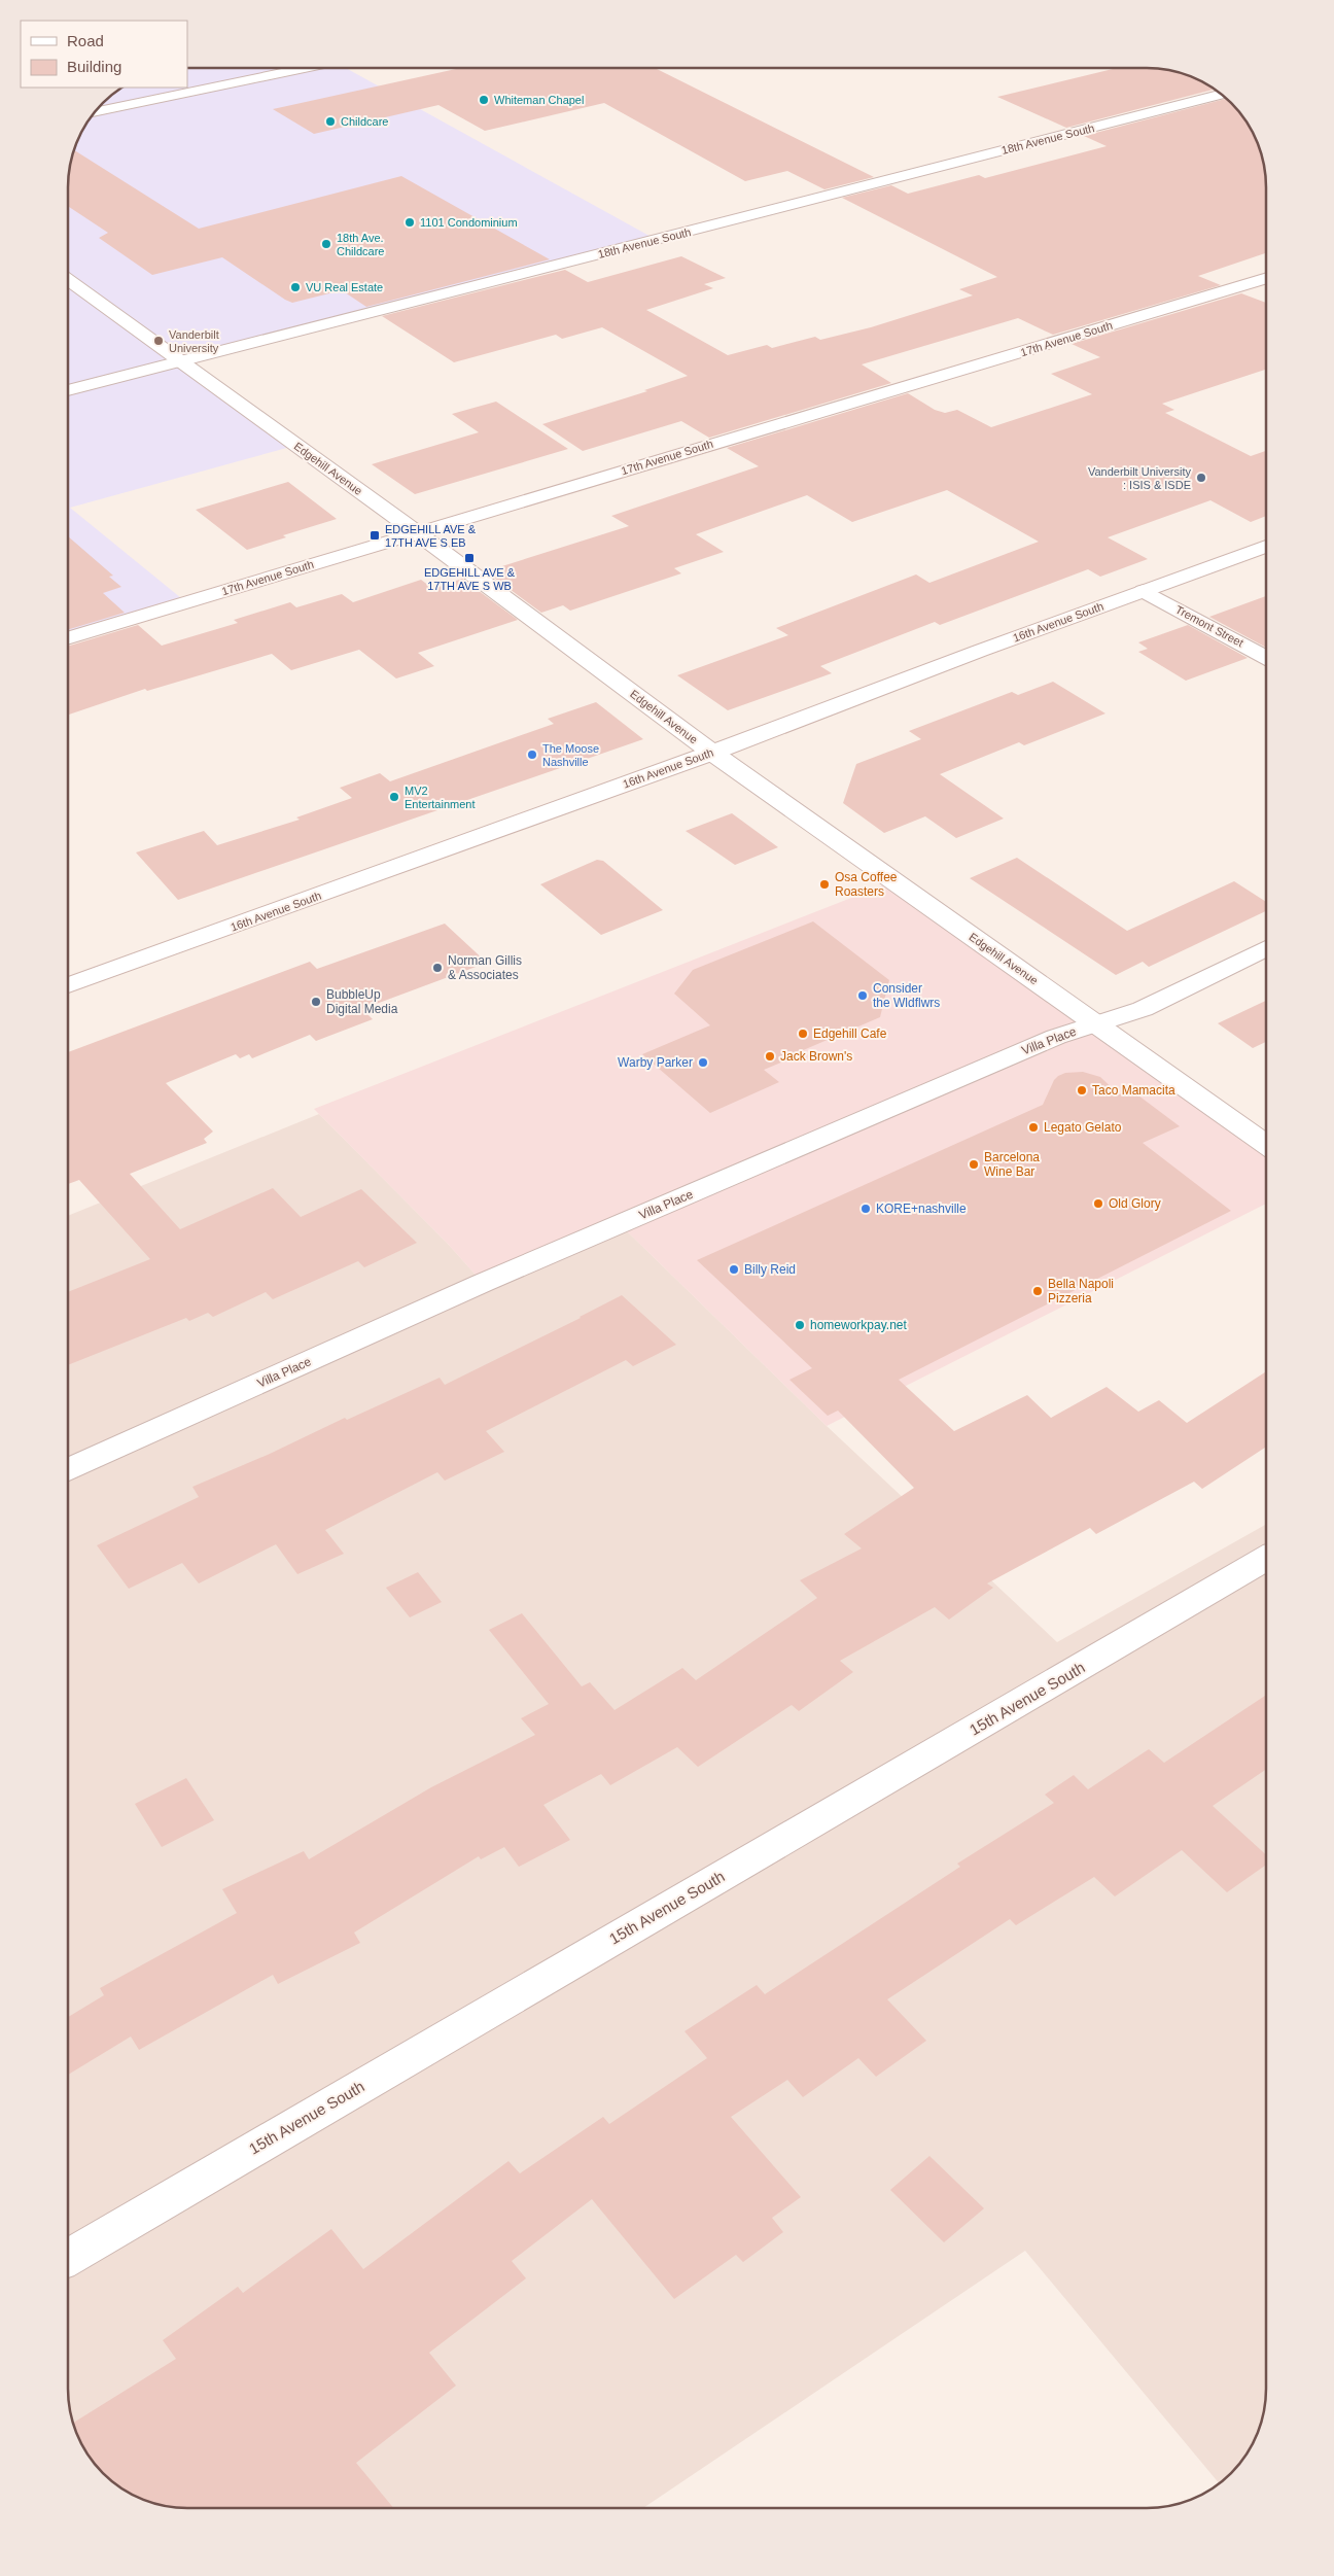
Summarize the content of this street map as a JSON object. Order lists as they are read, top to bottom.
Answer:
{
  "streets": {
    "street": [
      "18th Avenue South",
      "17th Avenue South",
      "Edgehill Avenue",
      "16th Avenue South",
      "Tremont Street",
      "Villa Place",
      "15th Avenue South"
    ]
  },
  "crossings": [
    ["18th Avenue South", "Edgehill Avenue"],
    ["17th Avenue South", "Edgehill Avenue"],
    ["Edgehill Avenue", "16th Avenue South"],
    ["Edgehill Avenue", "Villa Place"],
    ["16th Avenue South", "Tremont Street"]
  ],
  "places": {
    "other": [
      "Whiteman Chapel",
      "Childcare",
      "1101 Condominium",
      "18th Ave. Childcare",
      "VU Real Estate",
      "Vanderbilt University",
      "Vanderbilt University : ISIS & ISDE",
      "The Moose Nashville",
      "MV2 Entertainment",
      "Osa Coffee Roasters",
      "Norman Gillis & Associates",
      "Consider the Wldflwrs",
      "BubbleUp Digital Media",
      "Edgehill Cafe",
      "Jack Brown's",
      "Warby Parker",
      "Taco Mamacita",
      "Legato Gelato",
      "Barcelona Wine Bar",
      "Old Glory",
      "KORE+nashville",
      "Billy Reid",
      "Bella Napoli Pizzeria",
      "homeworkpay.net"
    ],
    "transit": ["EDGEHILL AVE & 17TH AVE S EB", "EDGEHILL AVE & 17TH AVE S WB"]
  },
  "legend": ["Road", "Building"]
}
